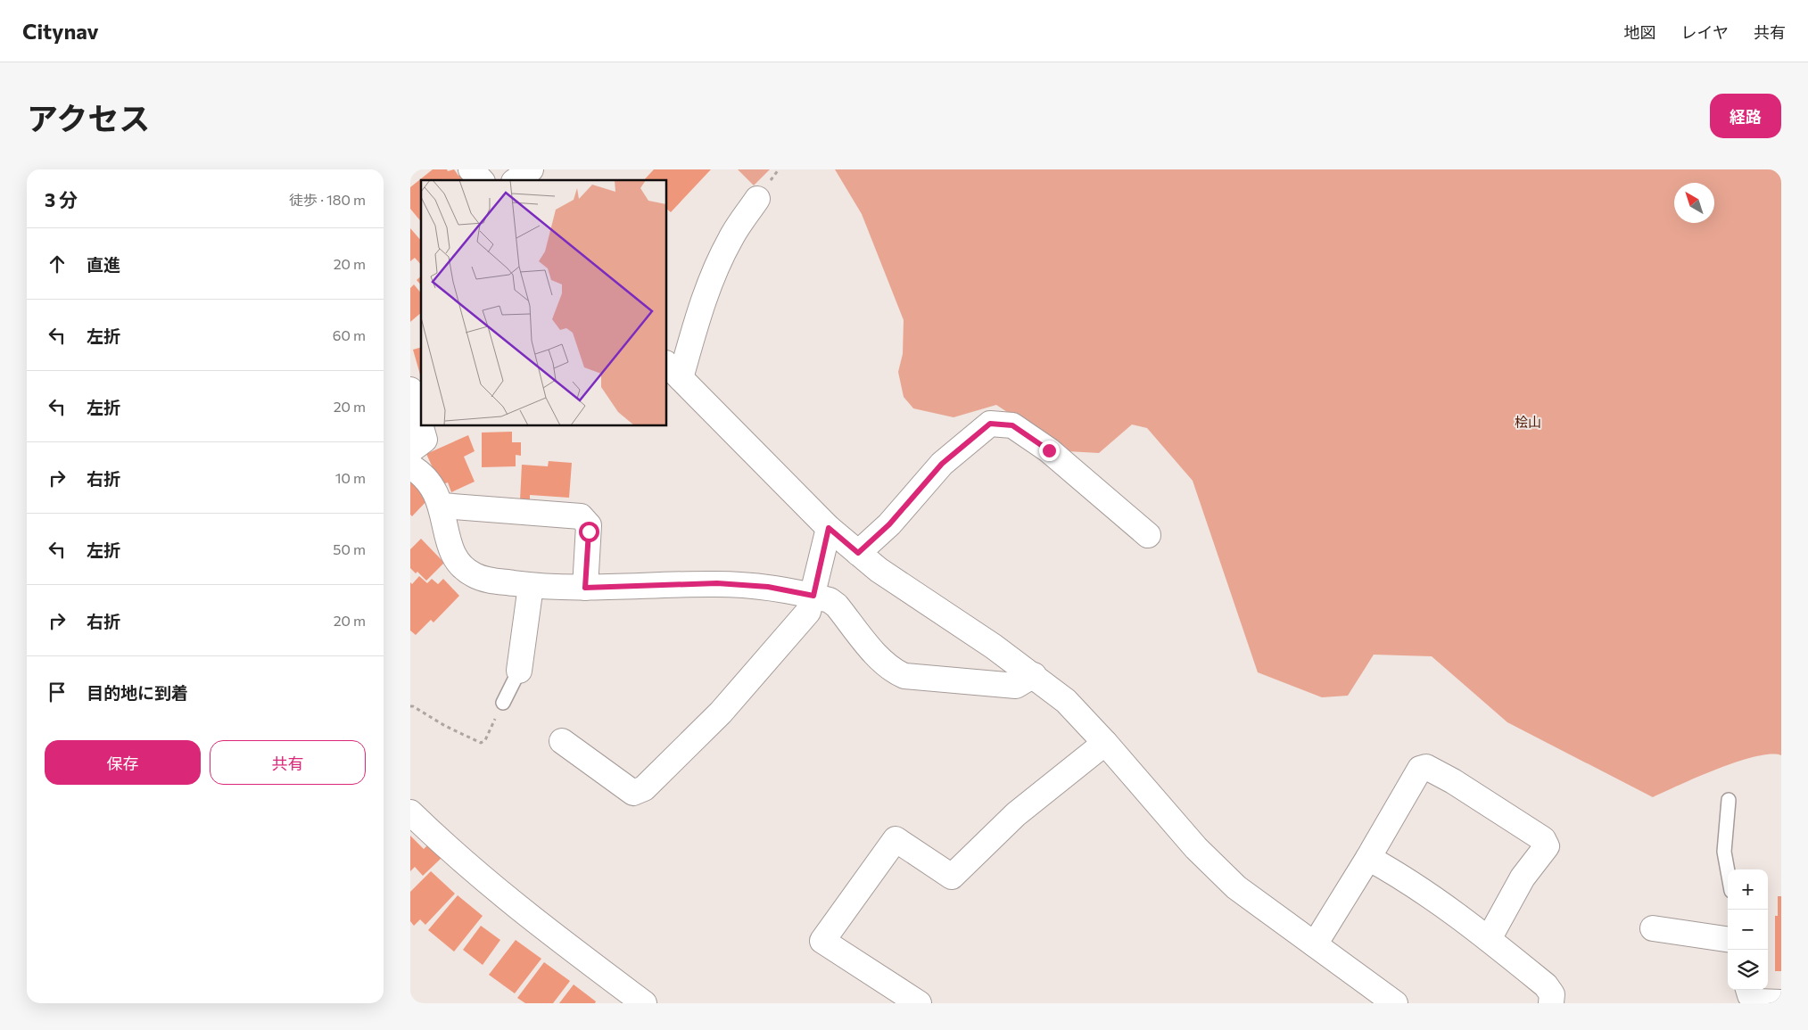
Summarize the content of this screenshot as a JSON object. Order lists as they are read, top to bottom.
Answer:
{
  "parks": ["桧山"],
  "north": "top left",
  "page": {
    "header": "Citynav",
    "nav": ["地図", "レイヤ", "共有"],
    "title": "アクセス",
    "buttons": [
      "経路",
      ["保存", "共有"]
    ],
    "heading": ["3 分", "徒歩 · 180 m"],
    "list": [
      ["直進", "20 m"],
      ["左折", "60 m"],
      ["左折", "20 m"],
      ["右折", "10 m"],
      ["左折", "50 m"],
      ["右折", "20 m"],
      "目的地に到着"
    ],
    "map_buttons": ["+", "−"]
  }
}
